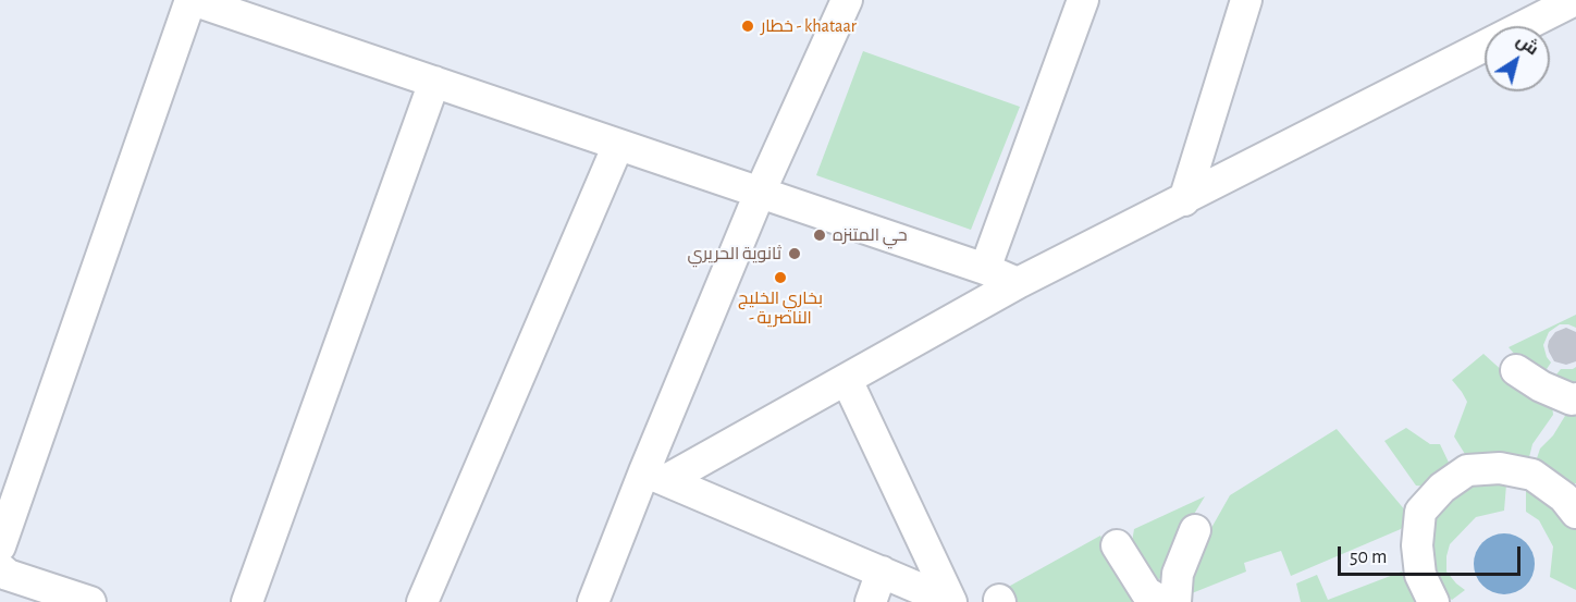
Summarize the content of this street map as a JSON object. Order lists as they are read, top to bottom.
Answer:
{
  "places": [
    "خطار - khataar",
    "حي المتنزه",
    "ثانوية الحريري",
    "بخاري الخليج - الناصرية"
  ],
  "scale_bar": "50 m",
  "north": "top right"
}
